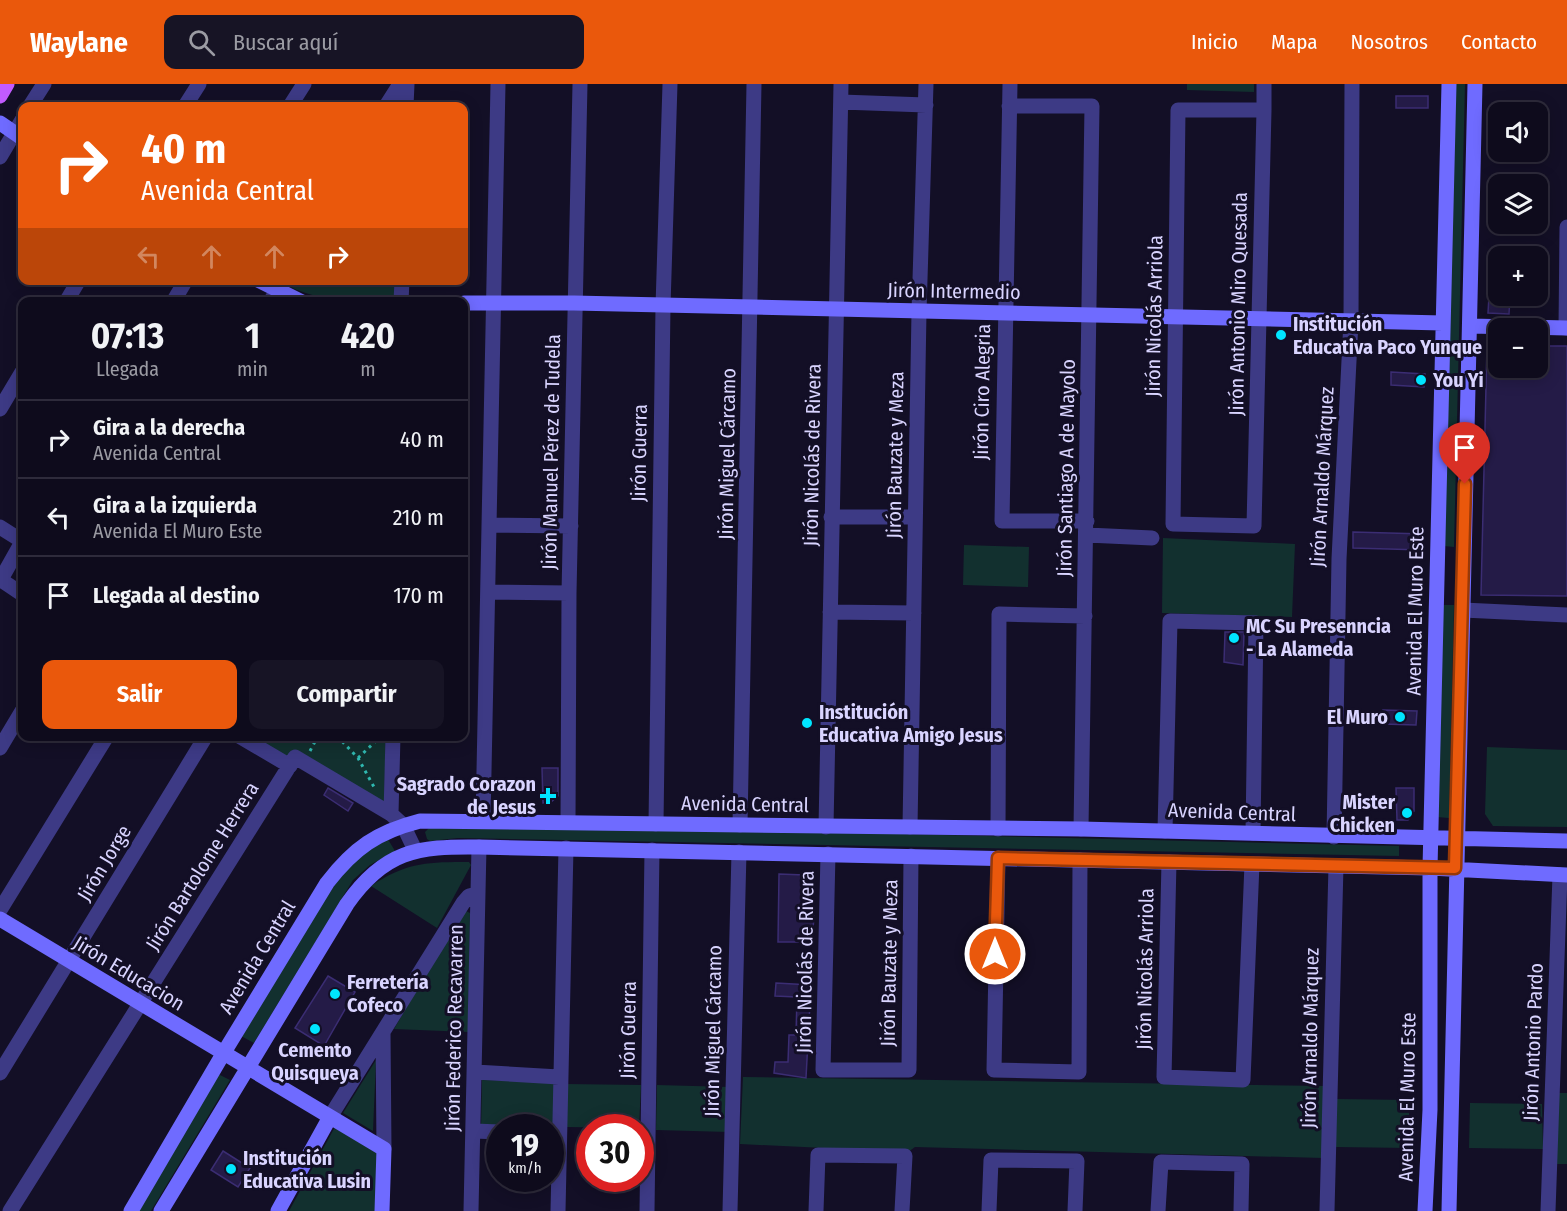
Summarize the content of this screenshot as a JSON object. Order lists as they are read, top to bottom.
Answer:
{
  "streets": {
    "main road": [
      "Jirón Intermedio",
      "Avenida El Muro Este",
      "Avenida Central",
      "Jirón Educacion"
    ],
    "street": [
      "Jirón Antonio Miro Quesada",
      "Jirón Nicolás Arriola",
      "Jirón Ciro Alegria",
      "Jirón Manuel Pérez de Tudela",
      "Jirón Guerra",
      "Jirón Miguel Cárcamo",
      "Jirón Nicolás de Rivera",
      "Jirón Bauzate y Meza",
      "Jirón Santiago A de Mayolo",
      "Jirón Arnaldo Márquez",
      "Jirón Jorge",
      "Jirón Bartolome Herrera",
      "Jirón Federico Recavarren",
      "Jirón Antonio Pardo"
    ]
  },
  "crossings": [
    ["Jirón Intermedio", "Jirón Antonio Miro Quesada"],
    ["Jirón Intermedio", "Jirón Nicolás Arriola"],
    ["Jirón Intermedio", "Jirón Ciro Alegria"],
    ["Jirón Intermedio", "Jirón Manuel Pérez de Tudela"],
    ["Jirón Intermedio", "Jirón Guerra"],
    ["Jirón Intermedio", "Jirón Miguel Cárcamo"],
    ["Jirón Intermedio", "Jirón Nicolás de Rivera"],
    ["Jirón Intermedio", "Jirón Bauzate y Meza"],
    ["Jirón Intermedio", "Jirón Santiago A de Mayolo"],
    ["Jirón Intermedio", "Jirón Arnaldo Márquez"],
    ["Jirón Intermedio", "Avenida El Muro Este"],
    ["Jirón Antonio Miro Quesada", "Jirón Nicolás Arriola"],
    ["Jirón Ciro Alegria", "Jirón Santiago A de Mayolo"],
    ["Jirón Manuel Pérez de Tudela", "Avenida Central"],
    ["Jirón Guerra", "Avenida Central"],
    ["Jirón Miguel Cárcamo", "Avenida Central"],
    ["Jirón Nicolás de Rivera", "Jirón Bauzate y Meza"],
    ["Jirón Nicolás de Rivera", "Avenida Central"],
    ["Jirón Bauzate y Meza", "Avenida Central"],
    ["Jirón Santiago A de Mayolo", "Avenida Central"],
    ["Jirón Arnaldo Márquez", "Avenida Central"],
    ["Avenida El Muro Este", "Avenida Central"],
    ["Avenida Central", "Jirón Educacion"],
    ["Jirón Jorge", "Jirón Educacion"],
    ["Jirón Bartolome Herrera", "Jirón Educacion"]
  ],
  "places": {
    "other": [
      "Institución Educativa Paco Yunque",
      "You Yi",
      "MC Su Presenncia - La Alameda",
      "El Muro",
      "Institución Educativa Amigo Jesus",
      "Mister Chicken",
      "Ferretería Cofeco",
      "Cemento Quisqueya",
      "Institución Educativa Lusin"
    ],
    "health": ["Sagrado Corazon de Jesus"]
  },
  "page": {
    "header": "Waylane",
    "search": "Buscar aquí",
    "nav": [
      "Inicio",
      "Mapa",
      "Nosotros",
      "Contacto"
    ],
    "map_buttons": ["+", "−"],
    "turn": ["40 m", "Avenida Central"],
    "eta": [
      "07:13",
      "Llegada",
      "1",
      "min",
      "420",
      "m"
    ],
    "list": [
      {
        "name": "Gira a la derecha",
        "note": "Avenida Central",
        "value": "40 m"
      },
      {
        "name": "Gira a la izquierda",
        "note": "Avenida El Muro Este",
        "value": "210 m"
      },
      {
        "name": "Llegada al destino",
        "value": "170 m"
      }
    ],
    "buttons": ["Salir", "Compartir"],
    "speed": "19 km/h",
    "limit": "30"
  }
}
